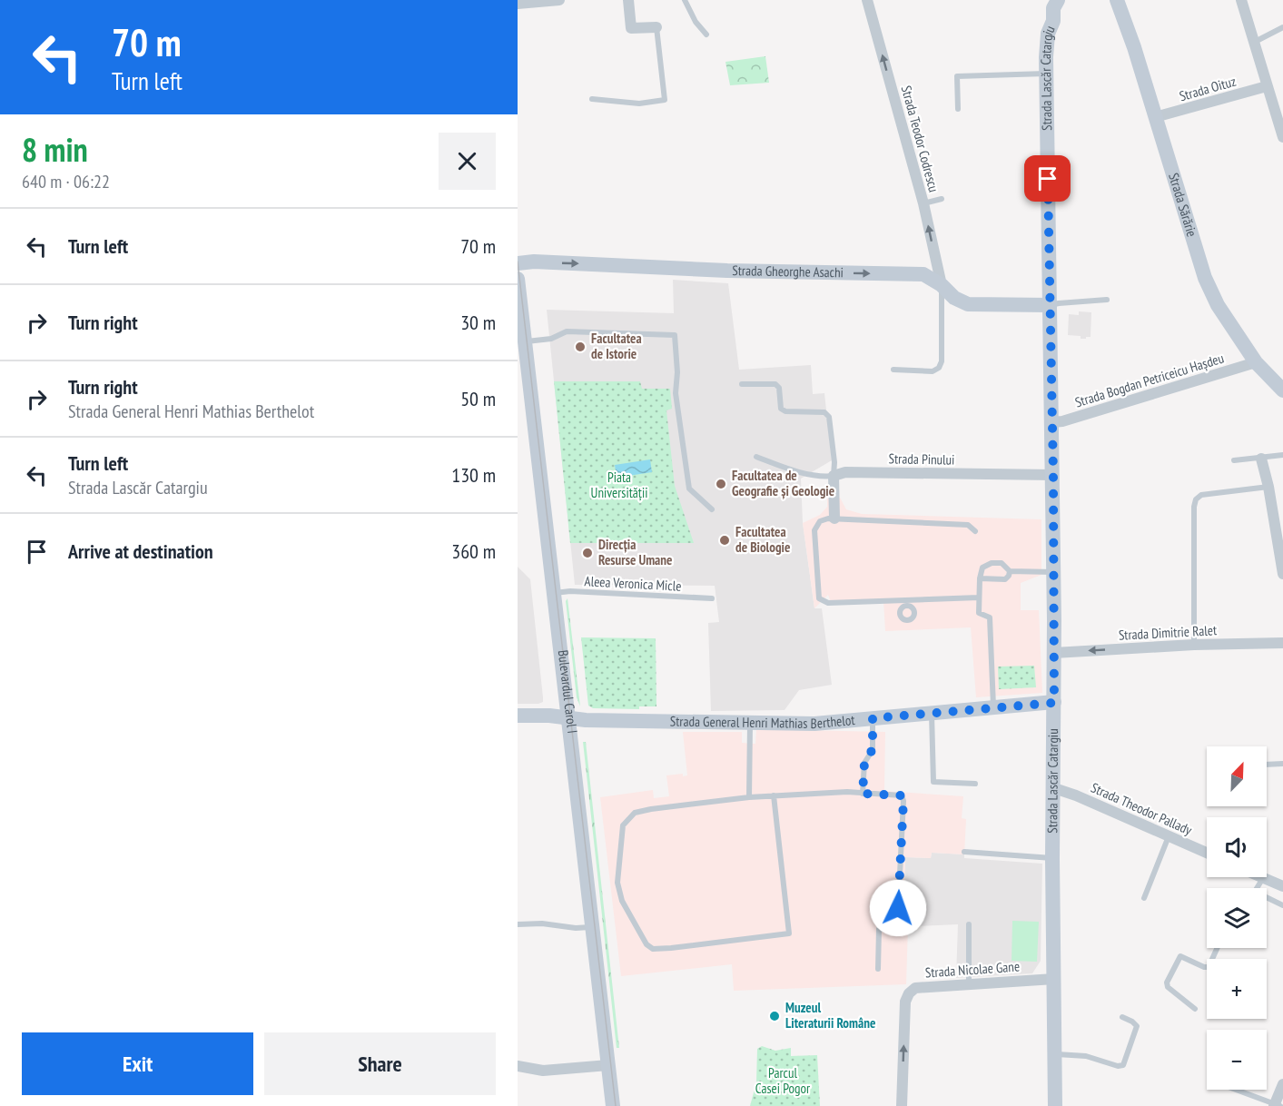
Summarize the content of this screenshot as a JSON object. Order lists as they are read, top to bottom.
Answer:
{
  "streets": {
    "street": [
      "Strada Lascăr Catargiu",
      "Strada Oituz",
      "Strada Teodor Codrescu",
      "Strada Sărărie",
      "Strada Gheorghe Asachi",
      "Strada Bogdan Petriceicu Hașdeu",
      "Strada Pinului",
      "Strada Dimitrie Ralet",
      "Bulevardul Carol I",
      "Strada General Henri Mathias Berthelot",
      "Strada Theodor Pallady",
      "Strada Nicolae Gane"
    ],
    "lane": ["Aleea Veronica Micle"]
  },
  "crossings": [
    ["Strada Lascăr Catargiu", "Strada Gheorghe Asachi"],
    ["Strada Lascăr Catargiu", "Strada Bogdan Petriceicu Hașdeu"],
    ["Strada Lascăr Catargiu", "Strada Pinului"],
    ["Strada Lascăr Catargiu", "Strada Dimitrie Ralet"],
    ["Strada Lascăr Catargiu", "Strada General Henri Mathias Berthelot"],
    ["Strada Lascăr Catargiu", "Strada Theodor Pallady"],
    ["Strada Lascăr Catargiu", "Strada Nicolae Gane"],
    ["Strada Oituz", "Strada Sărărie"],
    ["Strada Teodor Codrescu", "Strada Gheorghe Asachi"],
    ["Strada Sărărie", "Strada Bogdan Petriceicu Hașdeu"],
    ["Aleea Veronica Micle", "Bulevardul Carol I"],
    ["Bulevardul Carol I", "Strada General Henri Mathias Berthelot"]
  ],
  "one_way": ["Strada Teodor Codrescu", "Strada Gheorghe Asachi", "Strada Dimitrie Ralet"],
  "parks": ["Piata Universității", "Parcul Casei Pogor"],
  "places": [
    "Facultatea de Istorie",
    "Facultatea de Geografie și Geologie",
    "Facultatea de Biologie",
    "Direcția Resurse Umane",
    "Muzeul Literaturii Române"
  ],
  "north": "top right",
  "page": {
    "turn": ["70 m", "Turn left"],
    "heading": ["8 min", "640 m · 06:22"],
    "list": [
      {
        "name": "Turn left",
        "value": "70 m"
      },
      {
        "name": "Turn right",
        "value": "30 m"
      },
      {
        "name": "Turn right",
        "note": "Strada General Henri Mathias Berthelot",
        "value": "50 m"
      },
      {
        "name": "Turn left",
        "note": "Strada Lascăr Catargiu",
        "value": "130 m"
      },
      {
        "name": "Arrive at destination",
        "value": "360 m"
      }
    ],
    "map_buttons": ["+", "−"],
    "buttons": ["Exit", "Share"]
  }
}
